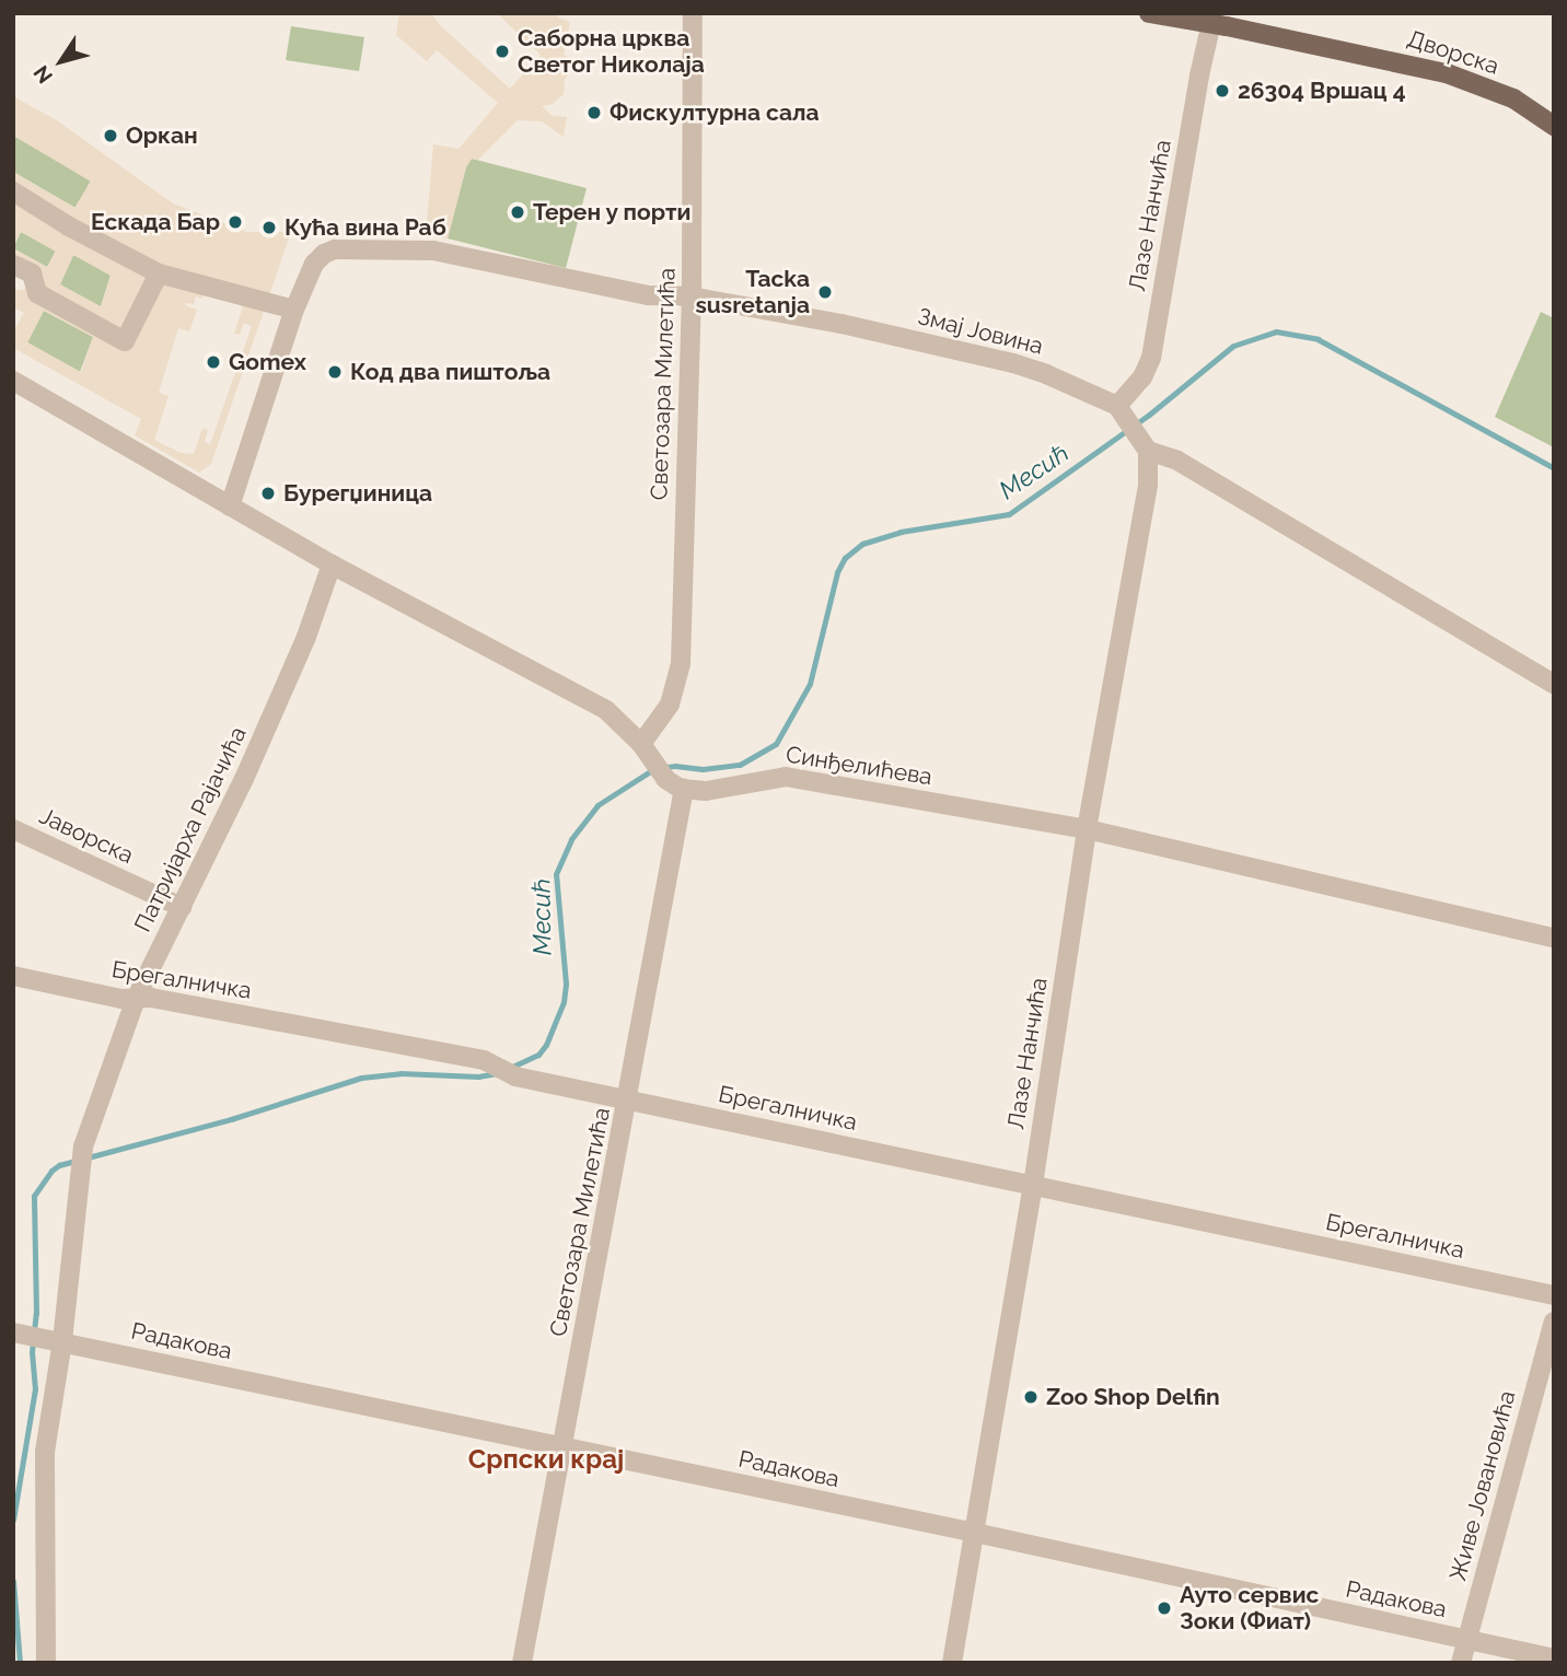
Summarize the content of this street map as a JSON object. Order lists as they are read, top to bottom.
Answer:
{
  "streets": {
    "main road": ["Дворска"],
    "street": [
      "Лазе Нанчића",
      "Змај Јовина",
      "Светозара Милетића",
      "Синђелићева",
      "Патријарха Рајачића",
      "Јаворска",
      "Брегалничка",
      "Радакова",
      "Живе Јовановића"
    ]
  },
  "crossings": [
    ["Дворска", "Лазе Нанчића"],
    ["Лазе Нанчића", "Змај Јовина"],
    ["Лазе Нанчића", "Синђелићева"],
    ["Лазе Нанчића", "Брегалничка"],
    ["Лазе Нанчића", "Радакова"],
    ["Змај Јовина", "Светозара Милетића"],
    ["Светозара Милетића", "Синђелићева"],
    ["Светозара Милетића", "Брегалничка"],
    ["Светозара Милетића", "Радакова"],
    ["Патријарха Рајачића", "Јаворска"],
    ["Патријарха Рајачића", "Брегалничка"],
    ["Патријарха Рајачића", "Радакова"],
    ["Радакова", "Живе Јовановића"]
  ],
  "districts": ["Српски крај"],
  "water": ["Месић"],
  "places": [
    "Саборна црква Светог Николаја",
    "26304 Вршац 4",
    "Фискултурна сала",
    "Оркан",
    "Терен у порти",
    "Ескада Бар",
    "Кућа вина Раб",
    "Tacka susretanja",
    "Gomex",
    "Код два пиштоља",
    "Бурегџиница",
    "Zoo Shop Delfin",
    "Ауто сервис Зоки (Фиат)"
  ],
  "north": "bottom left"
}
